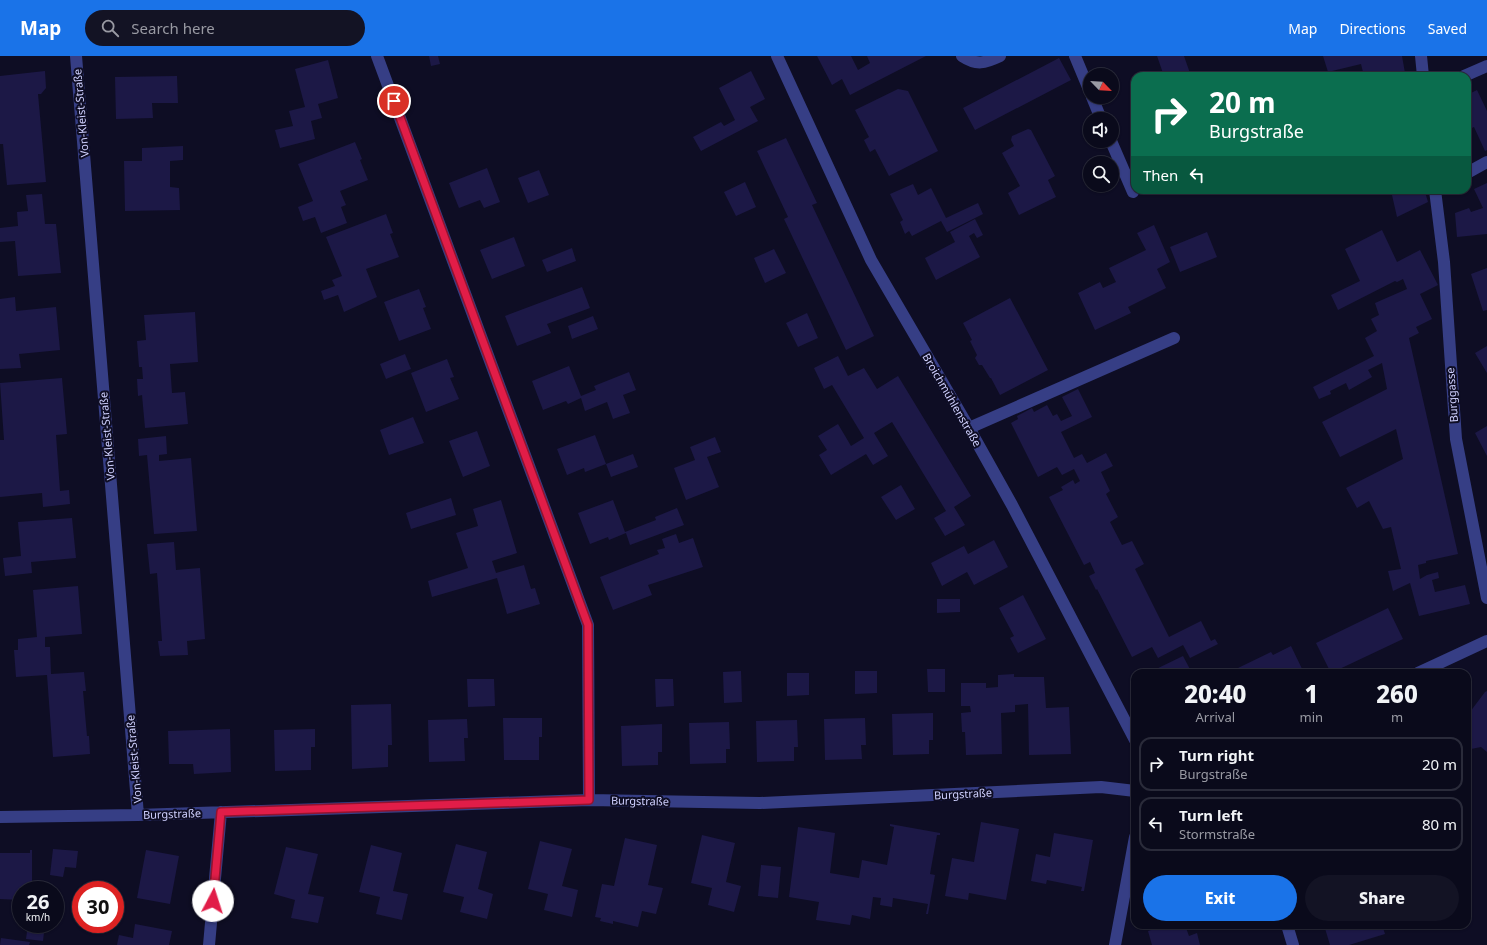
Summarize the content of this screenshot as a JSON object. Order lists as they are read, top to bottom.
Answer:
{
  "streets": {
    "street": [
      "Von-Kleist-Straße",
      "Burggasse",
      "Broichmühlenstraße",
      "Burgstraße"
    ]
  },
  "crossings": [
    ["Von-Kleist-Straße", "Burgstraße"]
  ],
  "north": "bottom right",
  "page": {
    "header": "Map",
    "search": "Search here",
    "nav": ["Map", "Directions", "Saved"],
    "turn": ["20 m", "Burgstraße"],
    "then": "Then",
    "eta": [
      "20:40",
      "Arrival",
      "1",
      "min",
      "260",
      "m"
    ],
    "list": [
      {
        "name": "Turn right",
        "note": "Burgstraße",
        "value": "20 m"
      },
      {
        "name": "Turn left",
        "note": "Stormstraße",
        "value": "80 m"
      }
    ],
    "buttons": ["Exit", "Share"],
    "speed": "26 km/h",
    "limit": "30"
  }
}
